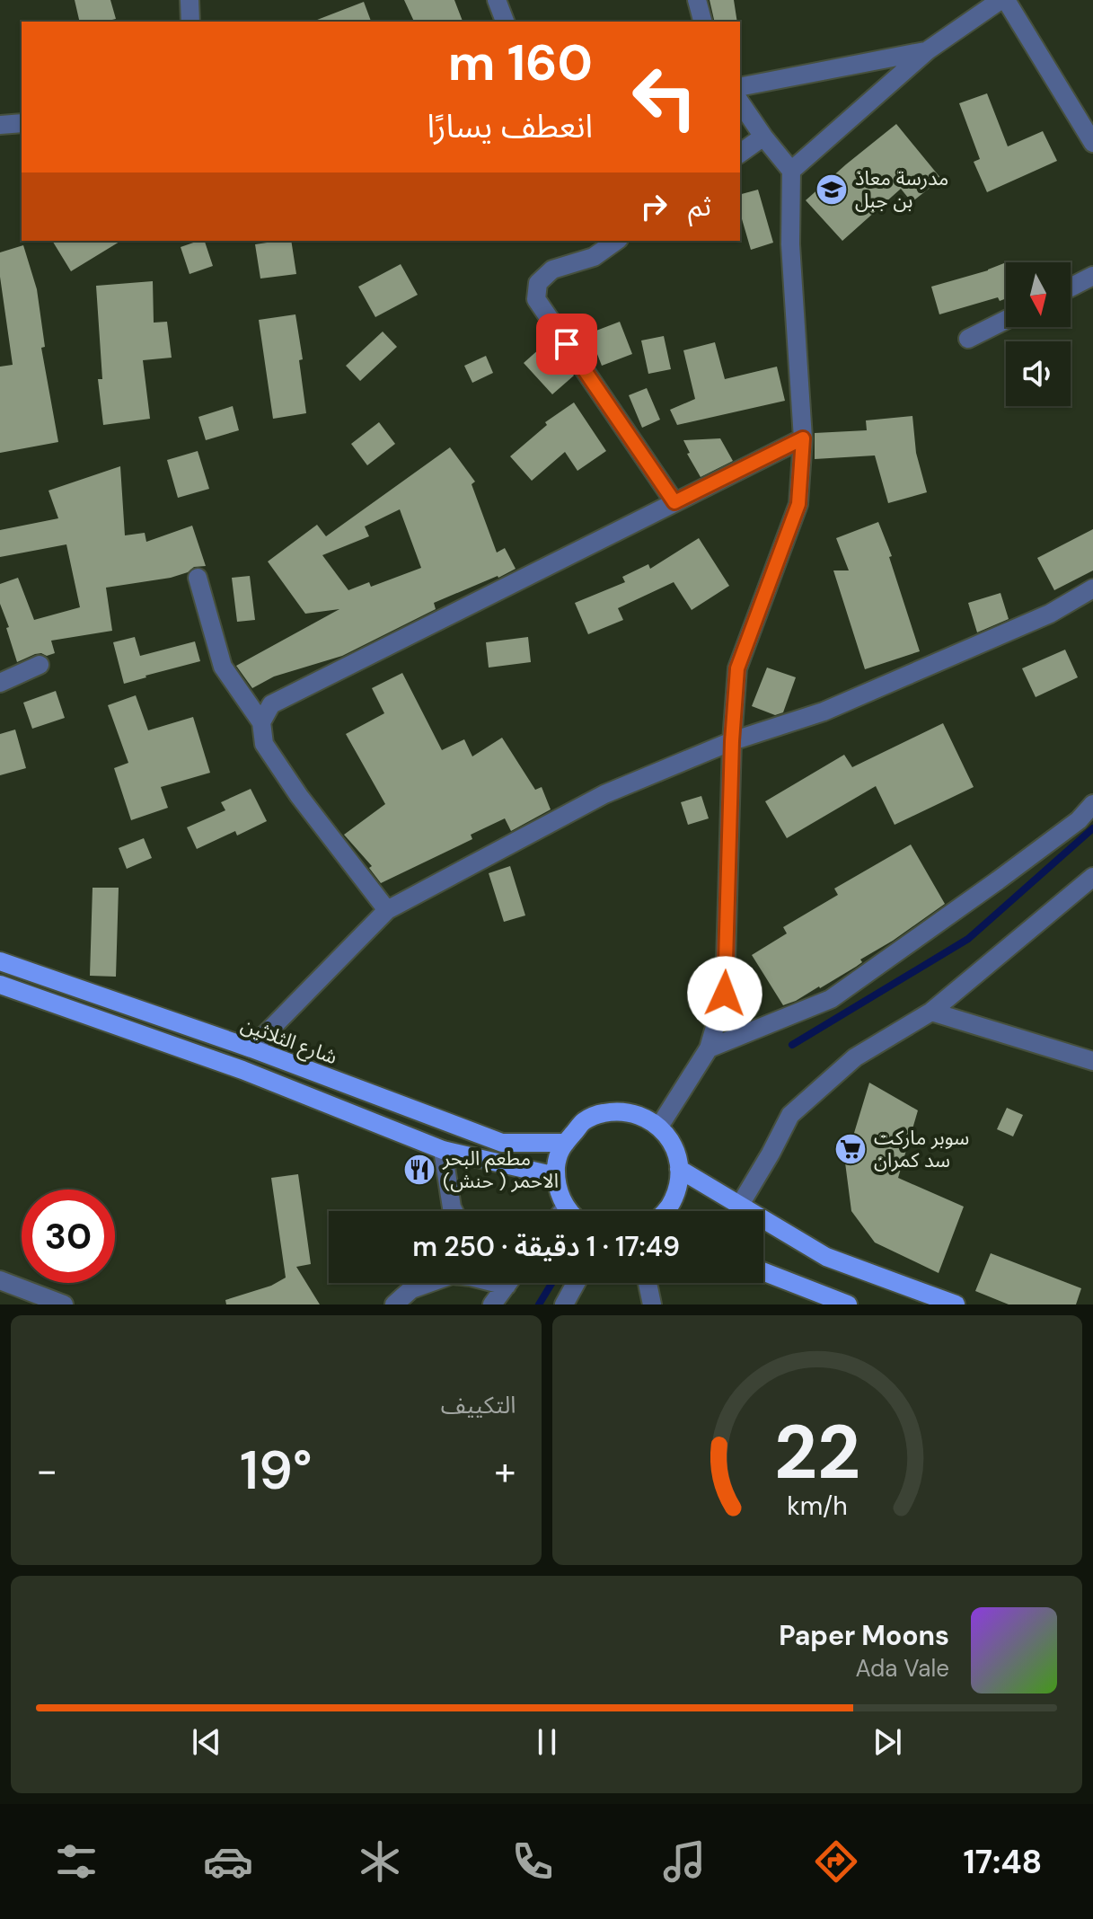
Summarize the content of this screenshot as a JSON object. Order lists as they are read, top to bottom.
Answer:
{
  "streets": {
    "main road": ["شارع الثلاثين"]
  },
  "places": {
    "school or university": ["مدرسة معاذ بن جبل"],
    "supermarket": ["سوبر ماركت سد كمران"],
    "restaurant": ["مطعم البحر الاحمر ( حنش)"]
  },
  "north": "bottom",
  "page": {
    "turn": ["160 m", "انعطف يسارًا"],
    "then": "ثم",
    "limit": "30",
    "trip": "17:49 · 1 دقيقة · 250 m",
    "tile": "التكييف",
    "heat": ["−", "19°", "+"],
    "song": ["Paper Moons", "Ada Vale"],
    "tabs": "17:48",
    "gauge": ["22", "km/h"]
  }
}
